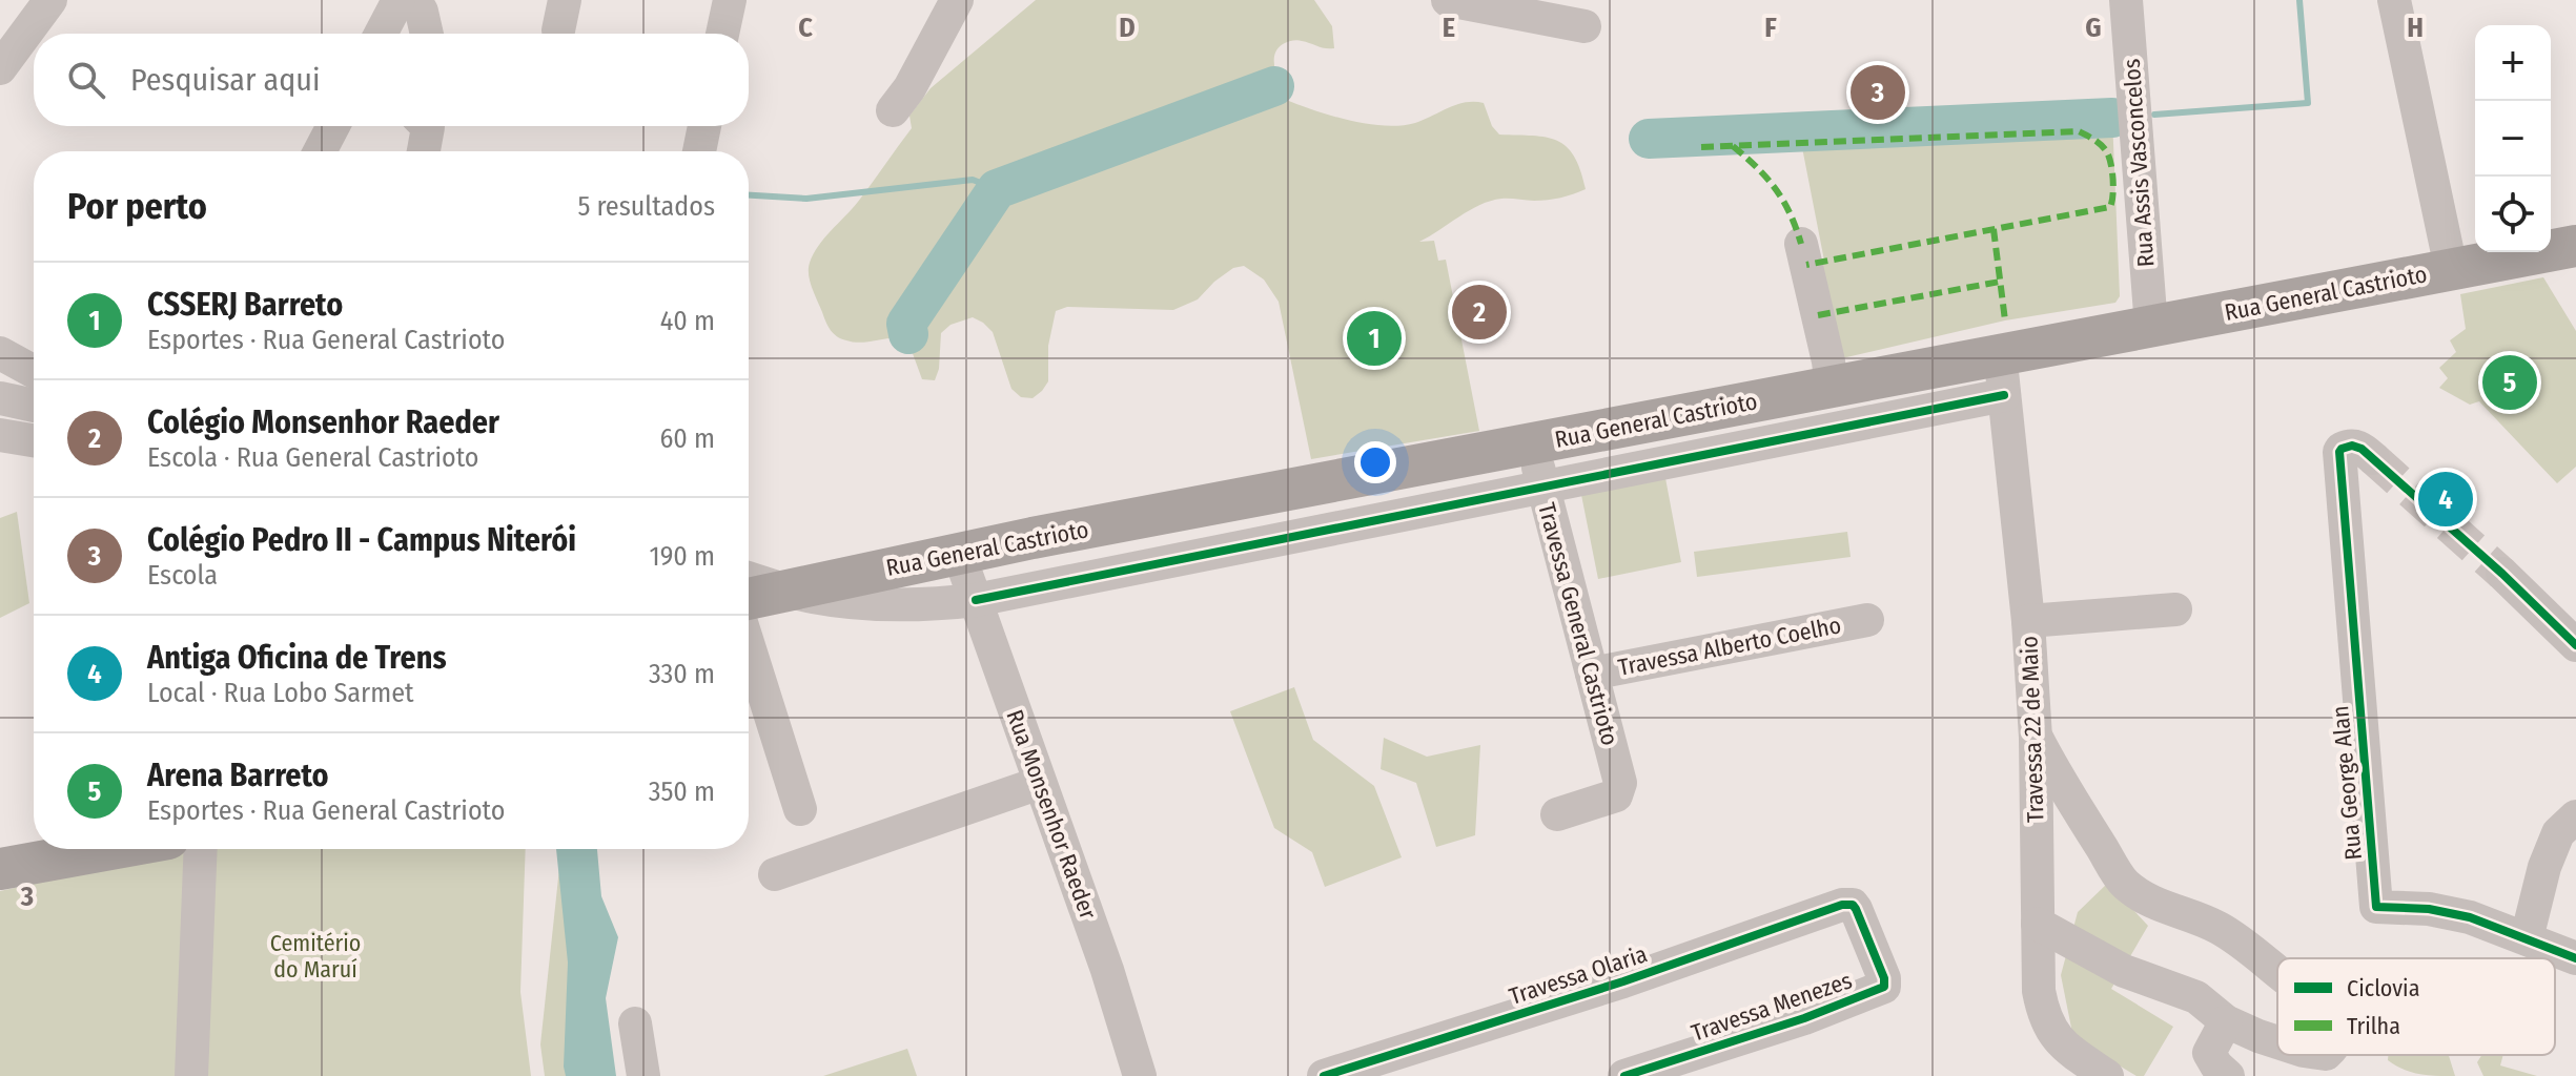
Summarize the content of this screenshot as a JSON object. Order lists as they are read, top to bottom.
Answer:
{
  "streets": {
    "main road": ["Rua General Castrioto"],
    "street": [
      "Rua Assis Vasconcelos",
      "Travessa General Castrioto",
      "Travessa Alberto Coelho",
      "Travessa 22 de Maio",
      "Rua George Alan",
      "Rua Monsenhor Raeder",
      "Travessa Olaria",
      "Travessa Menezes"
    ]
  },
  "crossings": [
    ["Rua Assis Vasconcelos", "Rua General Castrioto"],
    ["Rua General Castrioto", "Travessa General Castrioto"],
    ["Rua General Castrioto", "Travessa 22 de Maio"],
    ["Rua General Castrioto", "Rua Monsenhor Raeder"],
    ["Travessa General Castrioto", "Travessa Alberto Coelho"],
    ["Travessa Olaria", "Travessa Menezes"]
  ],
  "parks": ["Cemitério do Maruí"],
  "legend": ["Ciclovia", "Trilha"],
  "page": {
    "map_buttons": ["+", "−"],
    "search": "Pesquisar aqui",
    "pins": [
      "3",
      "2",
      "1",
      "5",
      "4"
    ],
    "heading": ["Por perto", "5 resultados"],
    "list": [
      {
        "mark": "1",
        "name": "CSSERJ Barreto",
        "note": "Esportes · Rua General Castrioto",
        "value": "40 m"
      },
      {
        "mark": "2",
        "name": "Colégio Monsenhor Raeder",
        "note": "Escola · Rua General Castrioto",
        "value": "60 m"
      },
      {
        "mark": "3",
        "name": "Colégio Pedro II - Campus Niterói",
        "note": "Escola",
        "value": "190 m"
      },
      {
        "mark": "4",
        "name": "Antiga Oficina de Trens",
        "note": "Local · Rua Lobo Sarmet",
        "value": "330 m"
      },
      {
        "mark": "5",
        "name": "Arena Barreto",
        "note": "Esportes · Rua General Castrioto",
        "value": "350 m"
      }
    ]
  },
  "grid": {
    "columns": [
      "C",
      "D",
      "E",
      "F",
      "G",
      "H"
    ],
    "rows": ["3"]
  }
}
